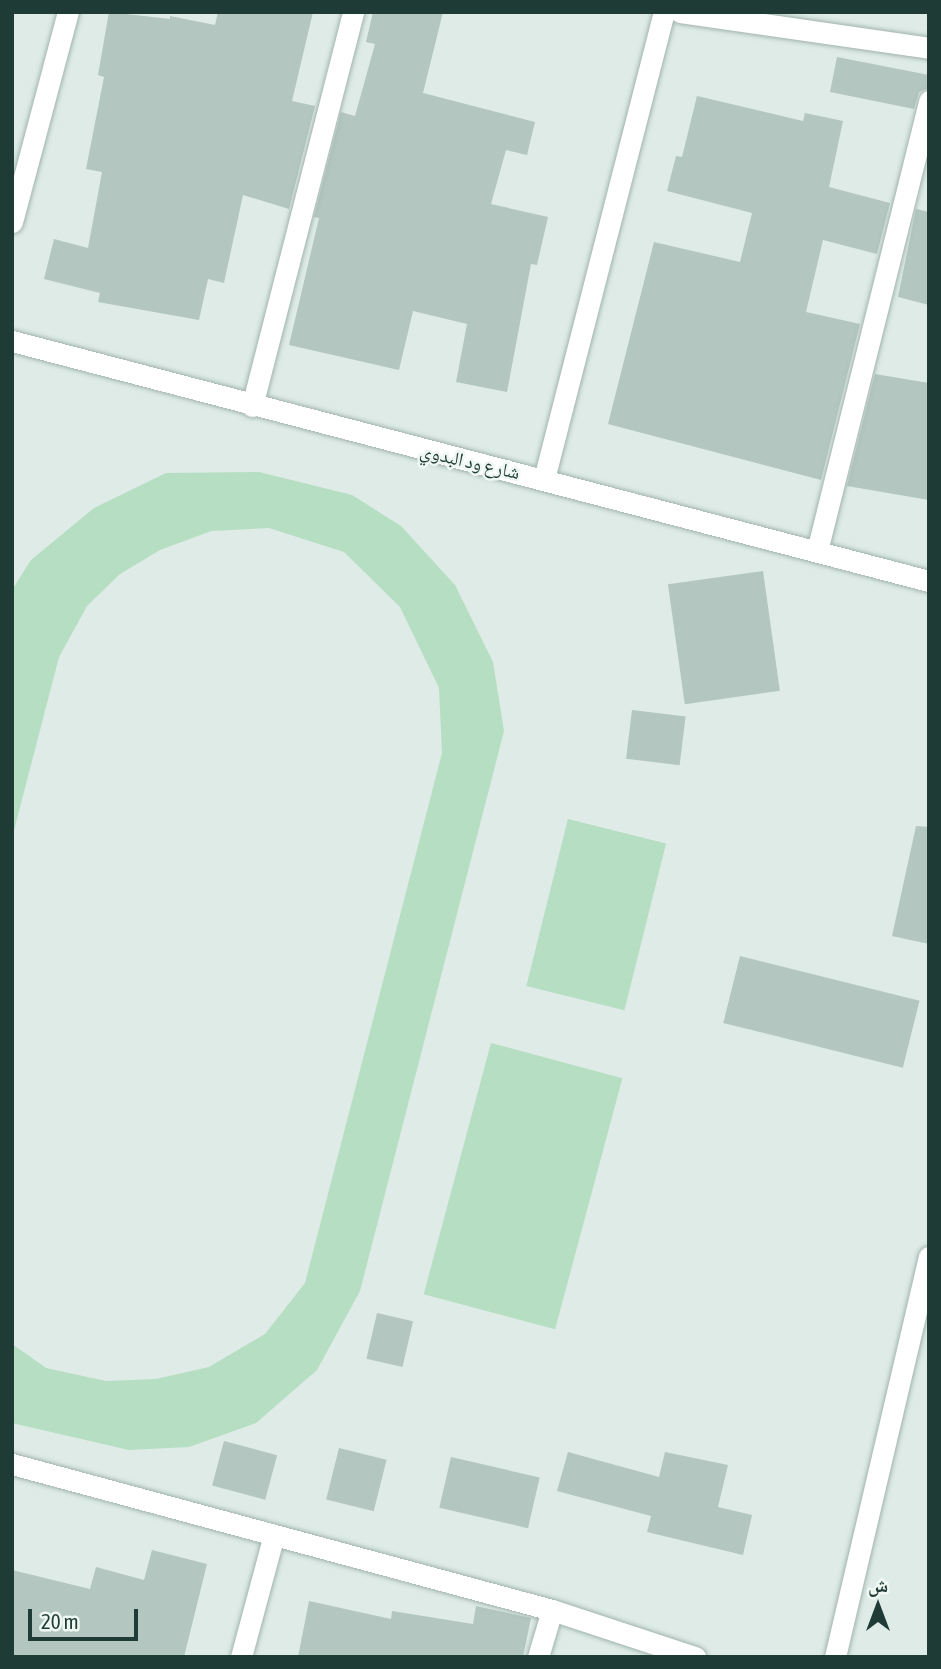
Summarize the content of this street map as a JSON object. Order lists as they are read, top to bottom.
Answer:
{
  "streets": {
    "street": ["شارع ود البدوي"]
  },
  "scale_bar": "20 m",
  "north": "top"
}
